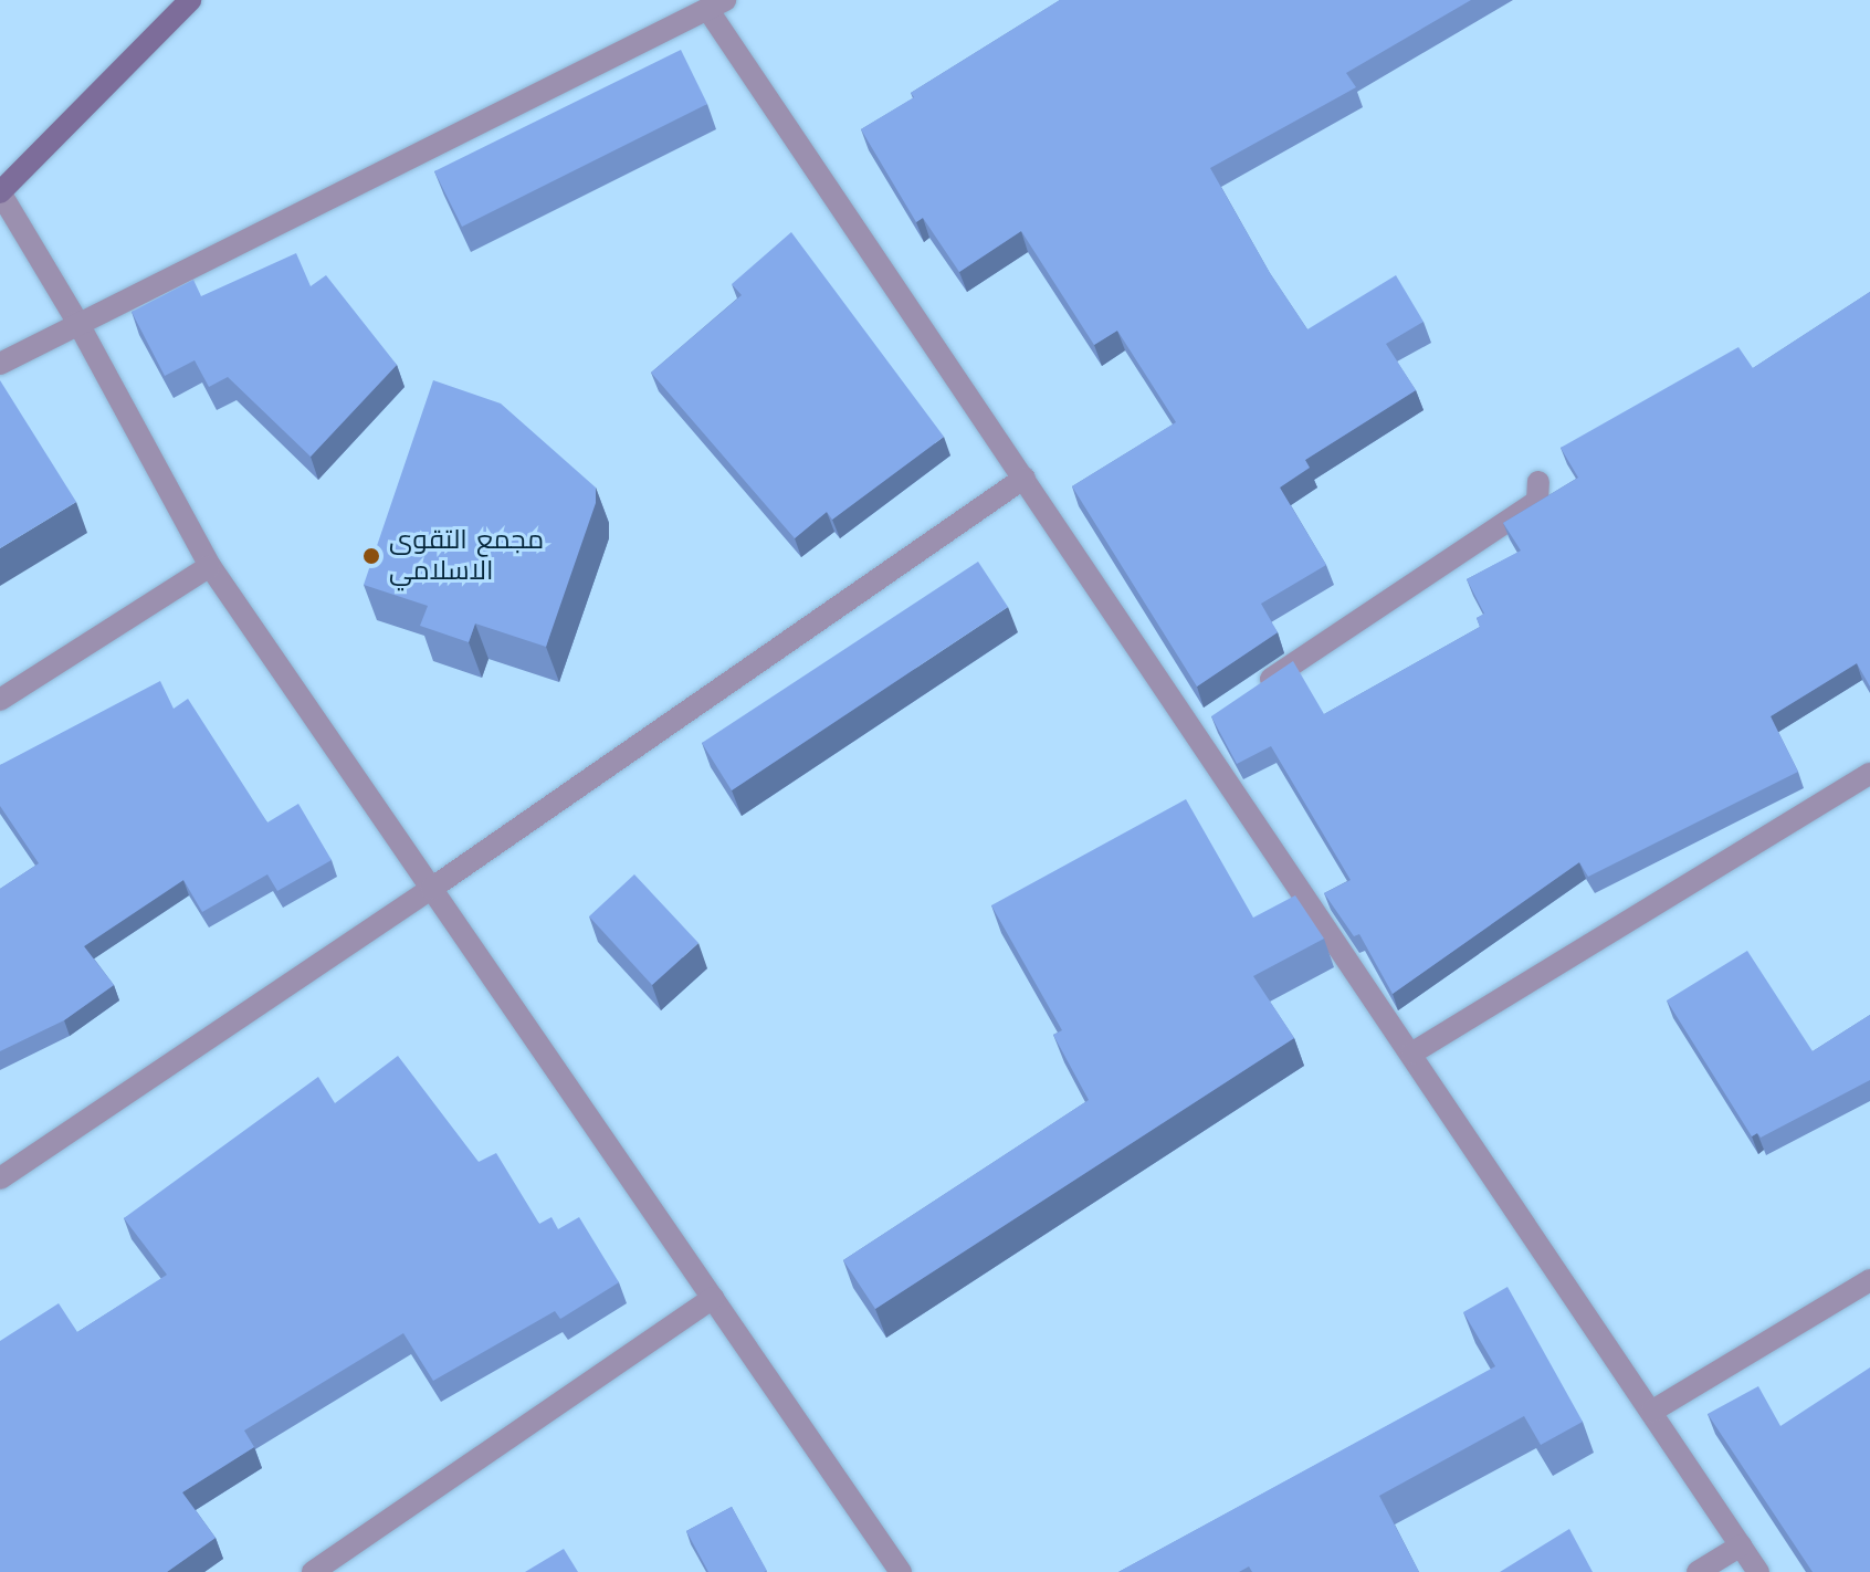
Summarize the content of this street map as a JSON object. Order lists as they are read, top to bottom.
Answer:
{
  "places": ["مجمع التقوى الاسلامي"]
}
